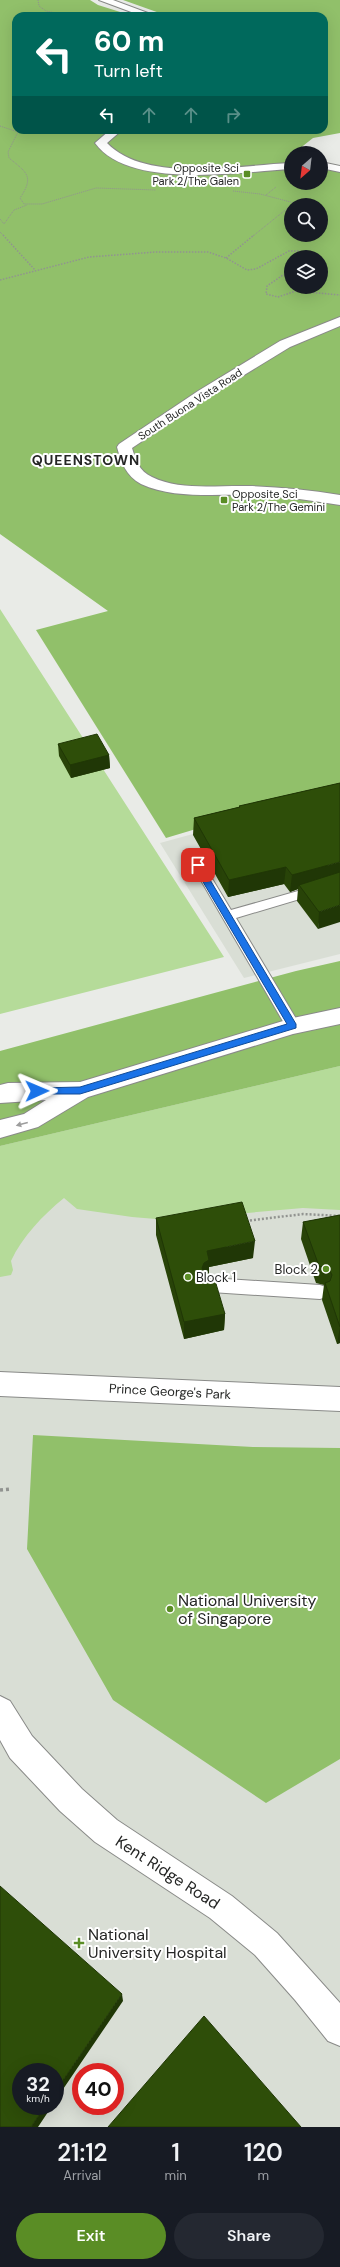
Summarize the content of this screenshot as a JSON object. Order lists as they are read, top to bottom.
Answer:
{
  "streets": {
    "street": ["South Buona Vista Road", "Prince George's Park", "Kent Ridge Road"]
  },
  "districts": ["QUEENSTOWN"],
  "places": {
    "transit": ["Opposite Sci Park 2/The Galen", "Opposite Sci Park 2/The Gemini"],
    "other": ["Block 2", "Block 1", "National University of Singapore"],
    "health": ["National University Hospital"]
  },
  "north": "bottom left",
  "page": {
    "turn": ["60 m", "Turn left"],
    "speed": "32 km/h",
    "limit": "40",
    "eta": [
      "21:12",
      "Arrival",
      "1",
      "min",
      "120",
      "m"
    ],
    "buttons": ["Exit", "Share"]
  }
}
